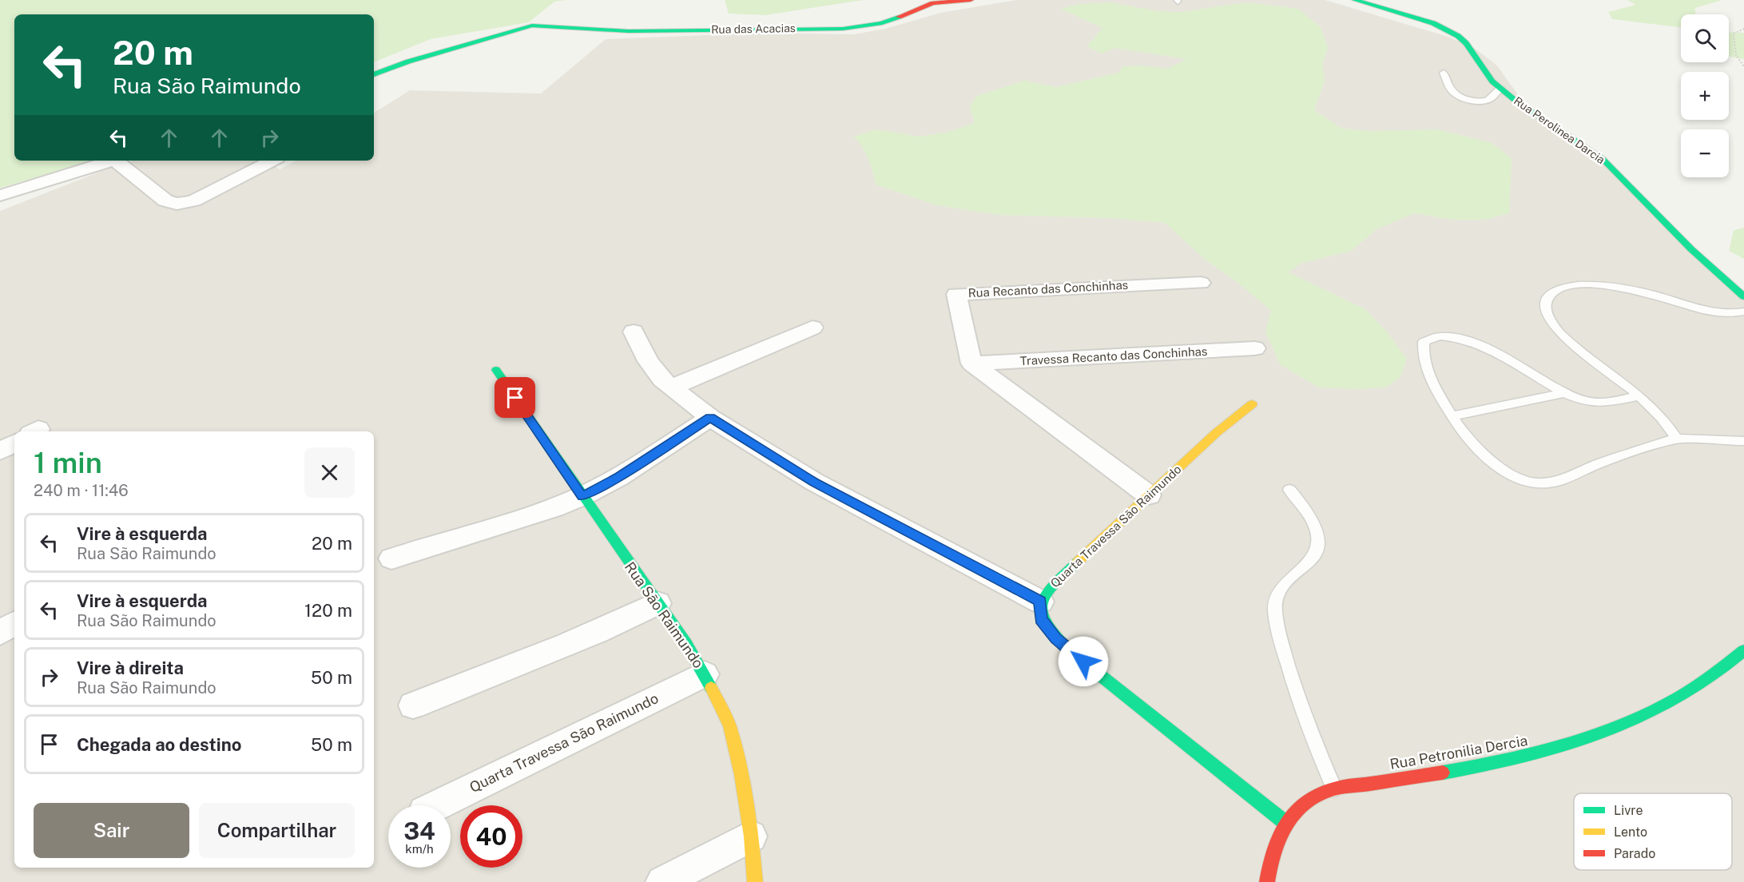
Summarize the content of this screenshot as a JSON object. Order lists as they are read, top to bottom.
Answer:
{
  "streets": {
    "street": [
      "Rua das Acacias",
      "Rua Perolinea Darcia",
      "Rua Recanto das Conchinhas",
      "Travessa Recanto das Conchinhas",
      "Quarta Travessa São Raimundo",
      "Rua São Raimundo",
      "Rua Petronilia Dercia"
    ]
  },
  "crossings": [
    ["Rua Recanto das Conchinhas", "Travessa Recanto das Conchinhas"],
    ["Quarta Travessa São Raimundo", "Rua São Raimundo"]
  ],
  "legend": ["Livre", "Lento", "Parado"],
  "page": {
    "map_buttons": ["+", "−"],
    "turn": ["20 m", "Rua São Raimundo"],
    "heading": ["1 min", "240 m · 11:46"],
    "list": [
      {
        "name": "Vire à esquerda",
        "note": "Rua São Raimundo",
        "value": "20 m"
      },
      {
        "name": "Vire à esquerda",
        "note": "Rua São Raimundo",
        "value": "120 m"
      },
      {
        "name": "Vire à direita",
        "note": "Rua São Raimundo",
        "value": "50 m"
      },
      {
        "name": "Chegada ao destino",
        "value": "50 m"
      }
    ],
    "buttons": ["Sair", "Compartilhar"],
    "speed": "34 km/h",
    "limit": "40"
  }
}
